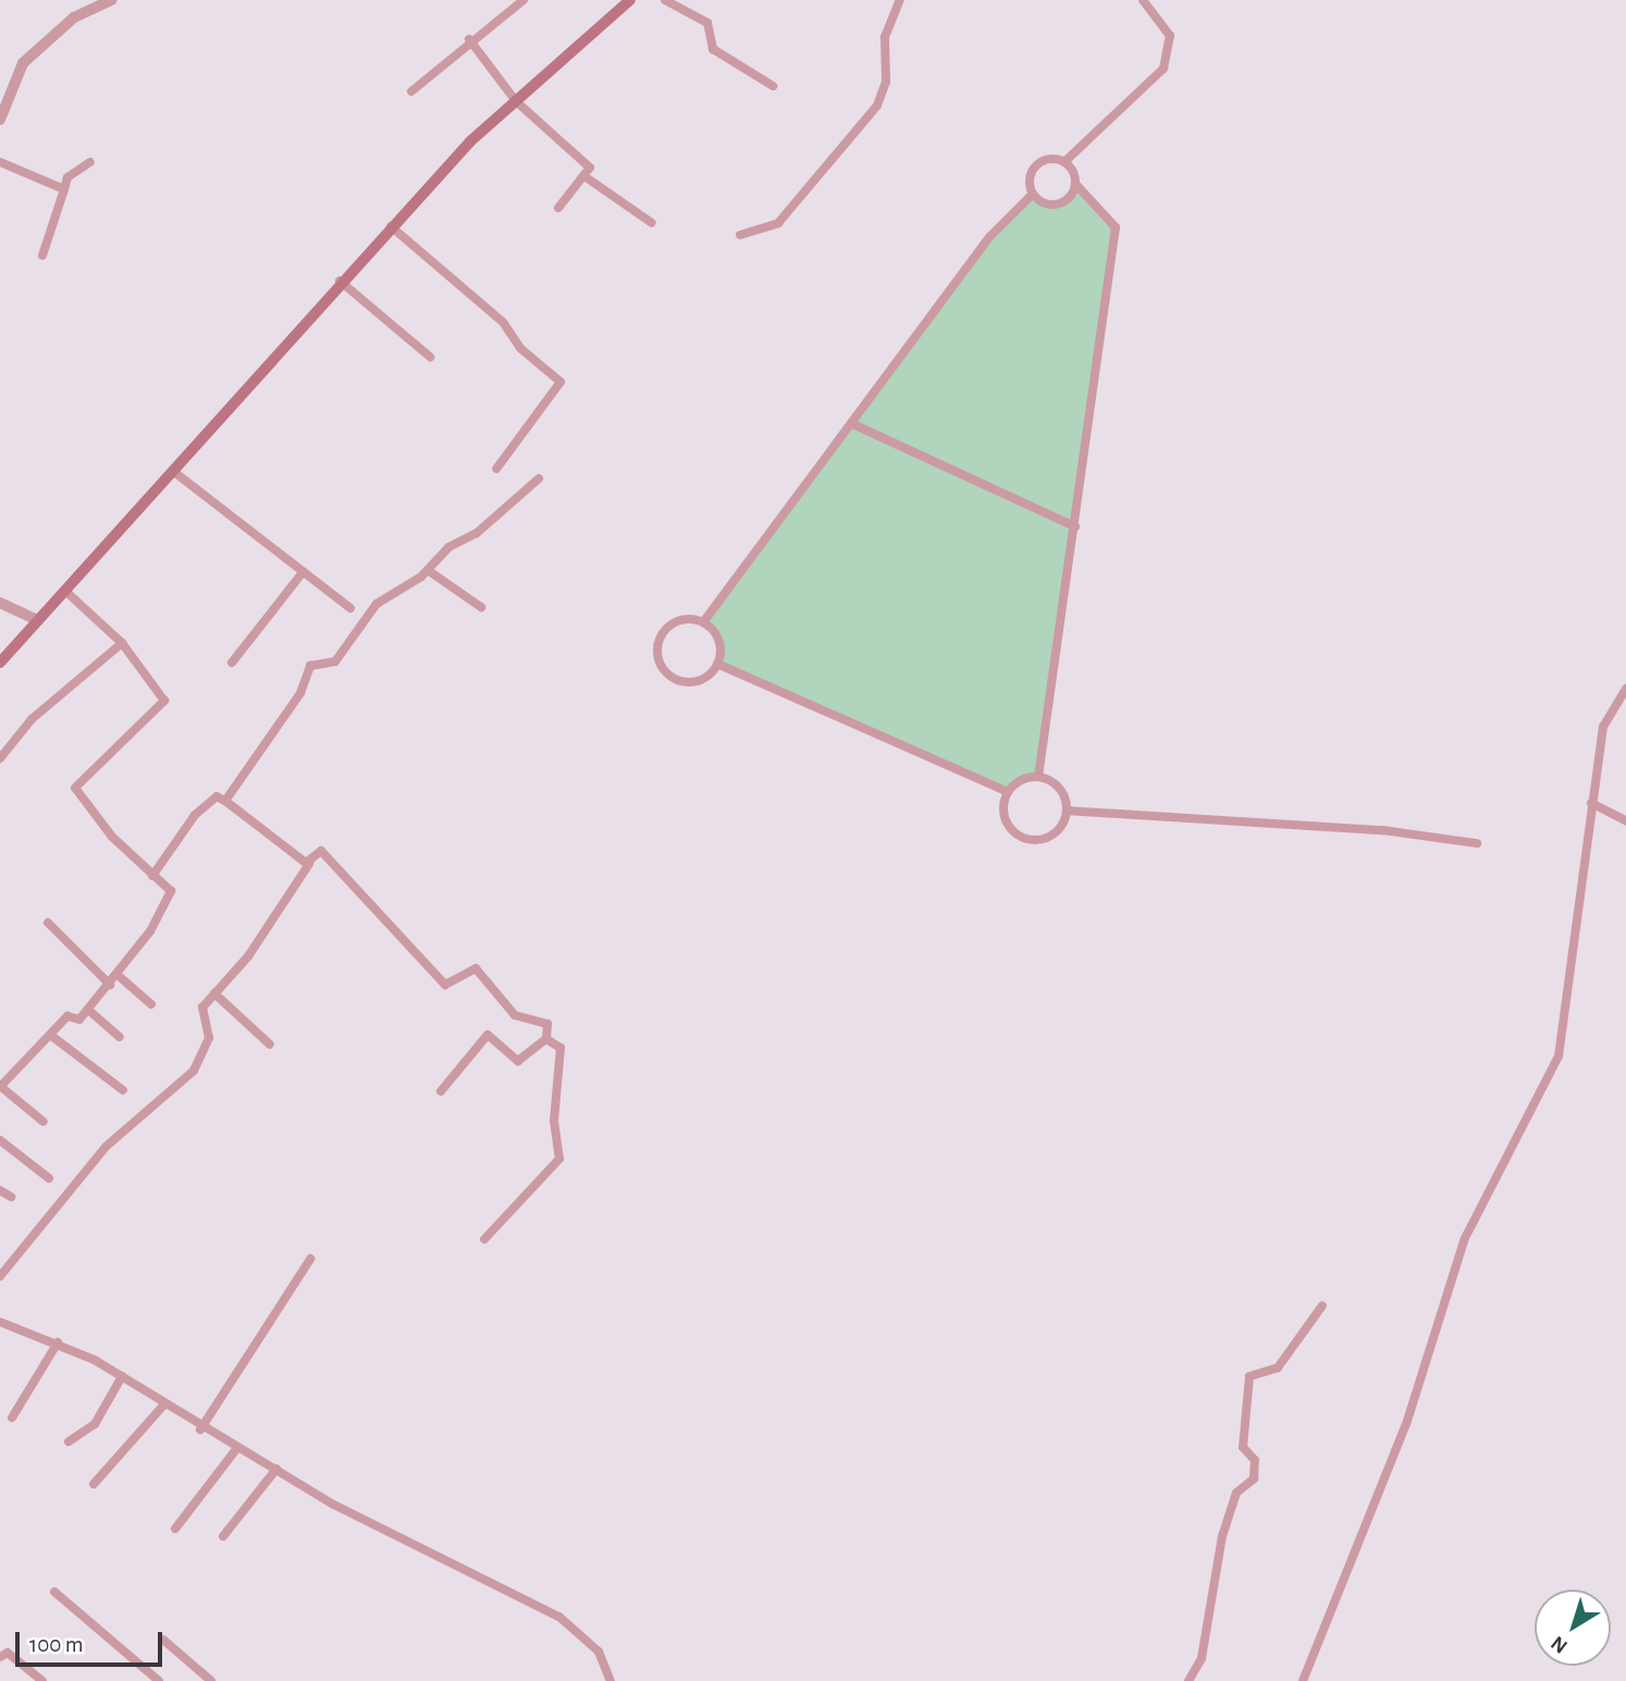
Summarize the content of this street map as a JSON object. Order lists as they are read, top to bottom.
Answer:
{
  "scale_bar": "100 m",
  "north": "bottom left"
}
